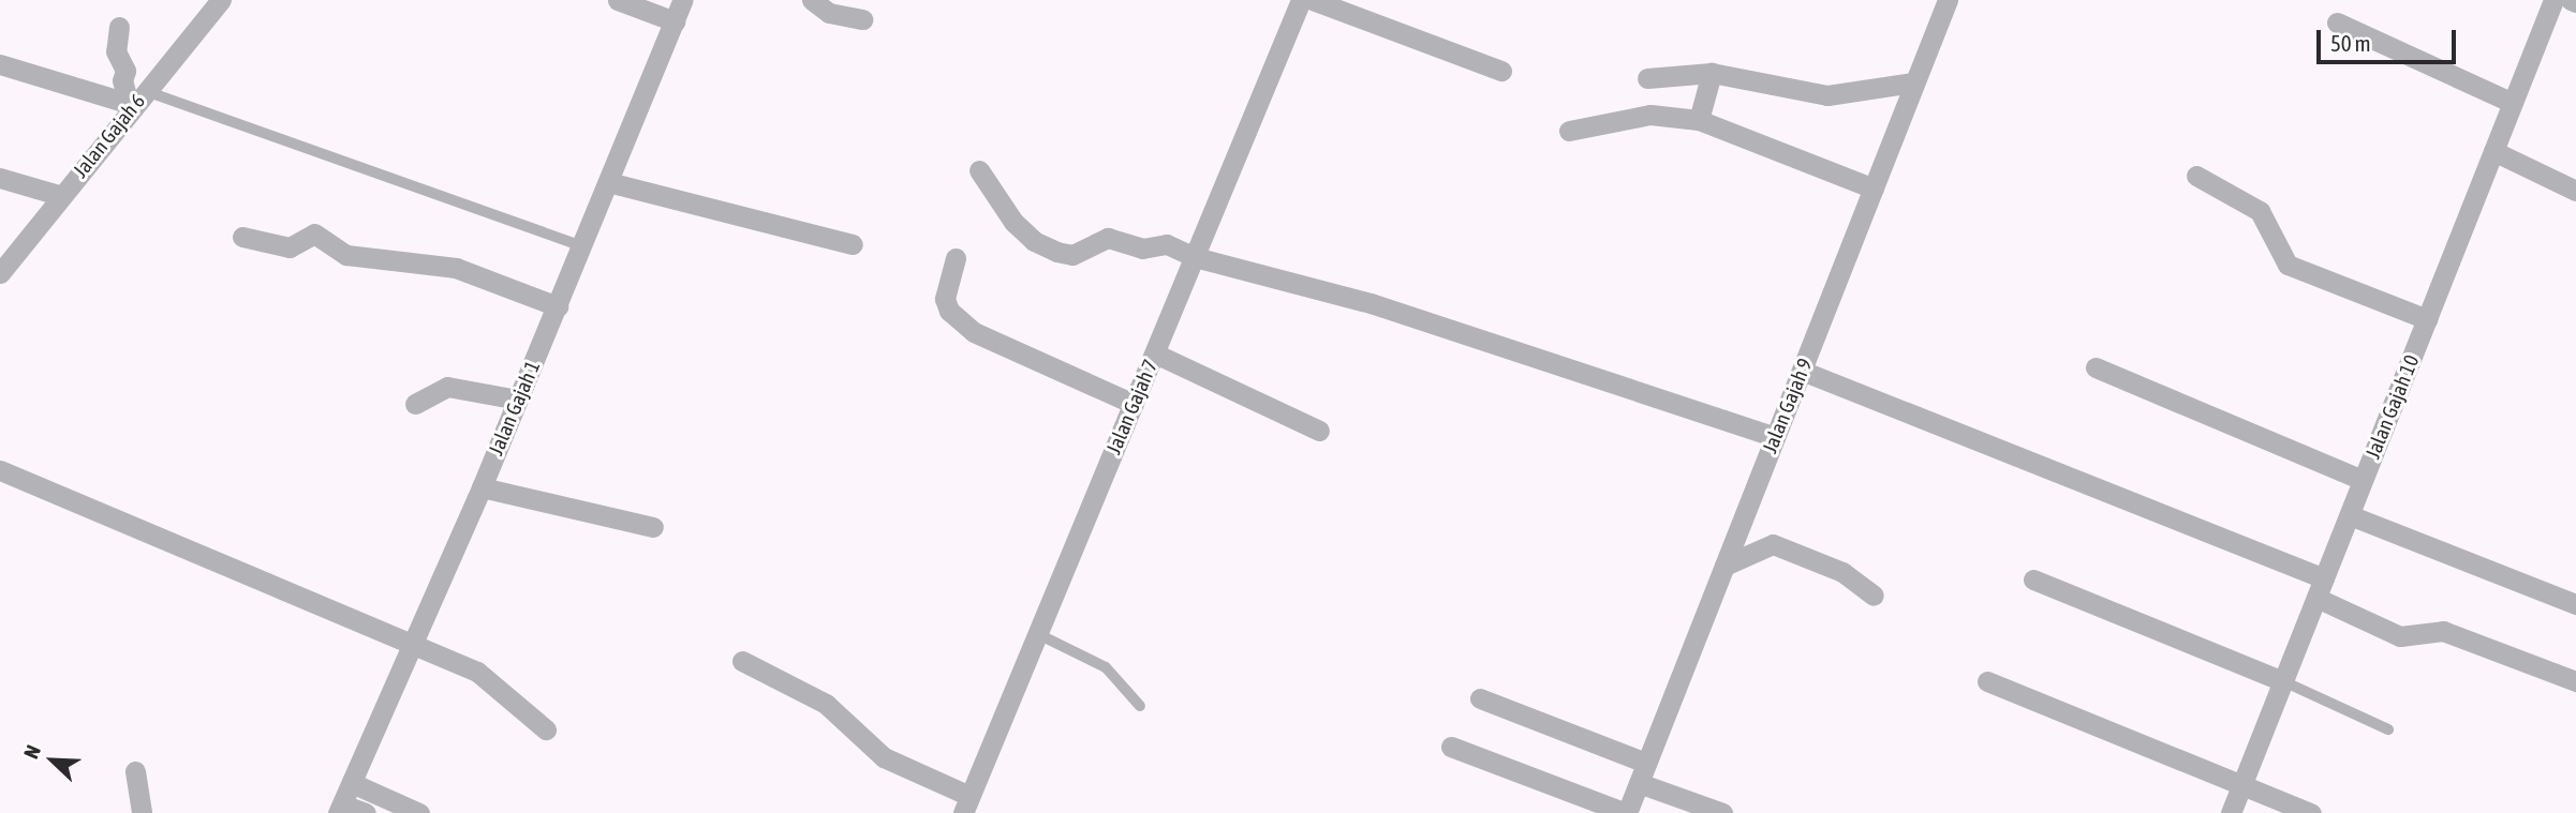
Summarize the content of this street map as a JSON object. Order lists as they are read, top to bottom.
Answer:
{
  "streets": {
    "street": [
      "Jalan Gajah 6",
      "Jalan Gajah 9",
      "Jalan Gajah 7",
      "Jalan Gajah 10",
      "Jalan Gajah 1"
    ]
  },
  "scale_bar": "50 m",
  "north": "top left"
}
